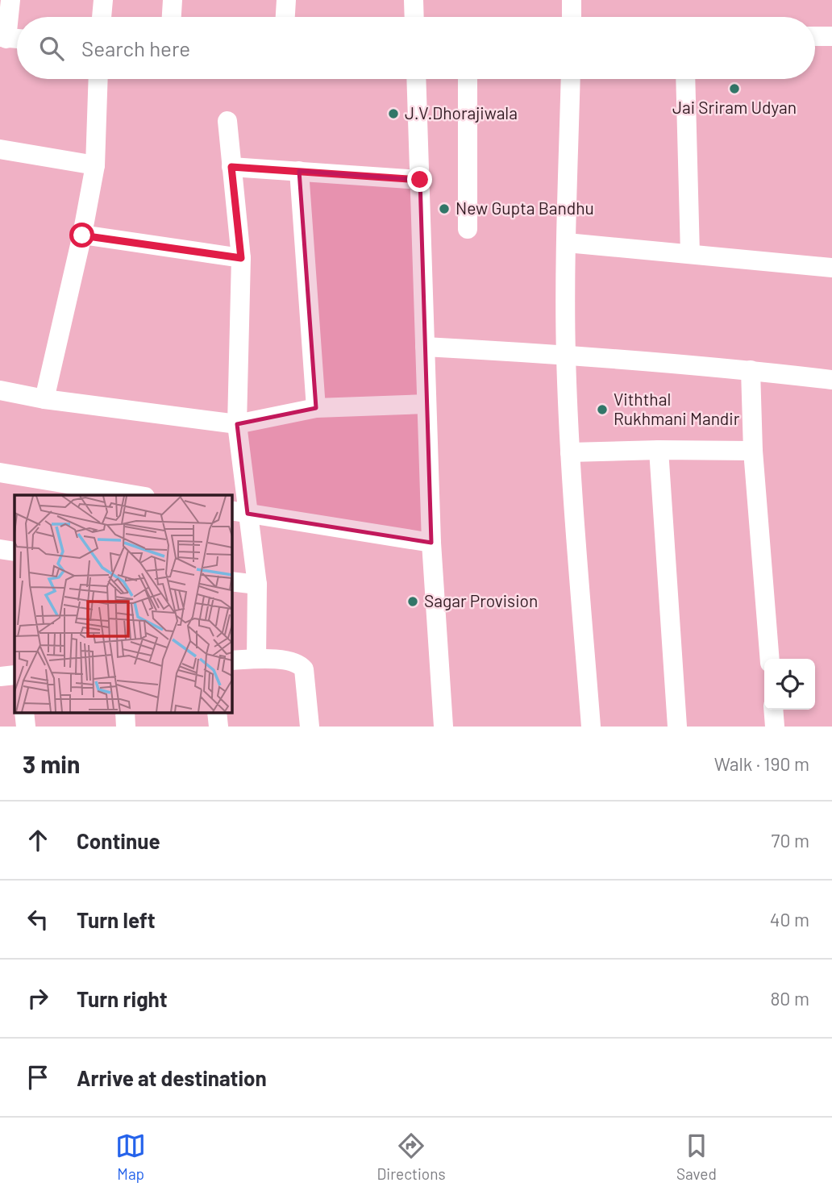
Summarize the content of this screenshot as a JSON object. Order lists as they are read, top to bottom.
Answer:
{
  "places": [
    "Jai Sriram Udyan",
    "J.V.Dhorajiwala",
    "New Gupta Bandhu",
    "Viththal Rukhmani Mandir",
    "Sagar Provision"
  ],
  "page": {
    "search": "Search here",
    "heading": ["3 min", "Walk · 190 m"],
    "list": [
      ["Continue", "70 m"],
      ["Turn left", "40 m"],
      ["Turn right", "80 m"],
      "Arrive at destination"
    ],
    "nav": ["Map", "Directions", "Saved"]
  }
}
